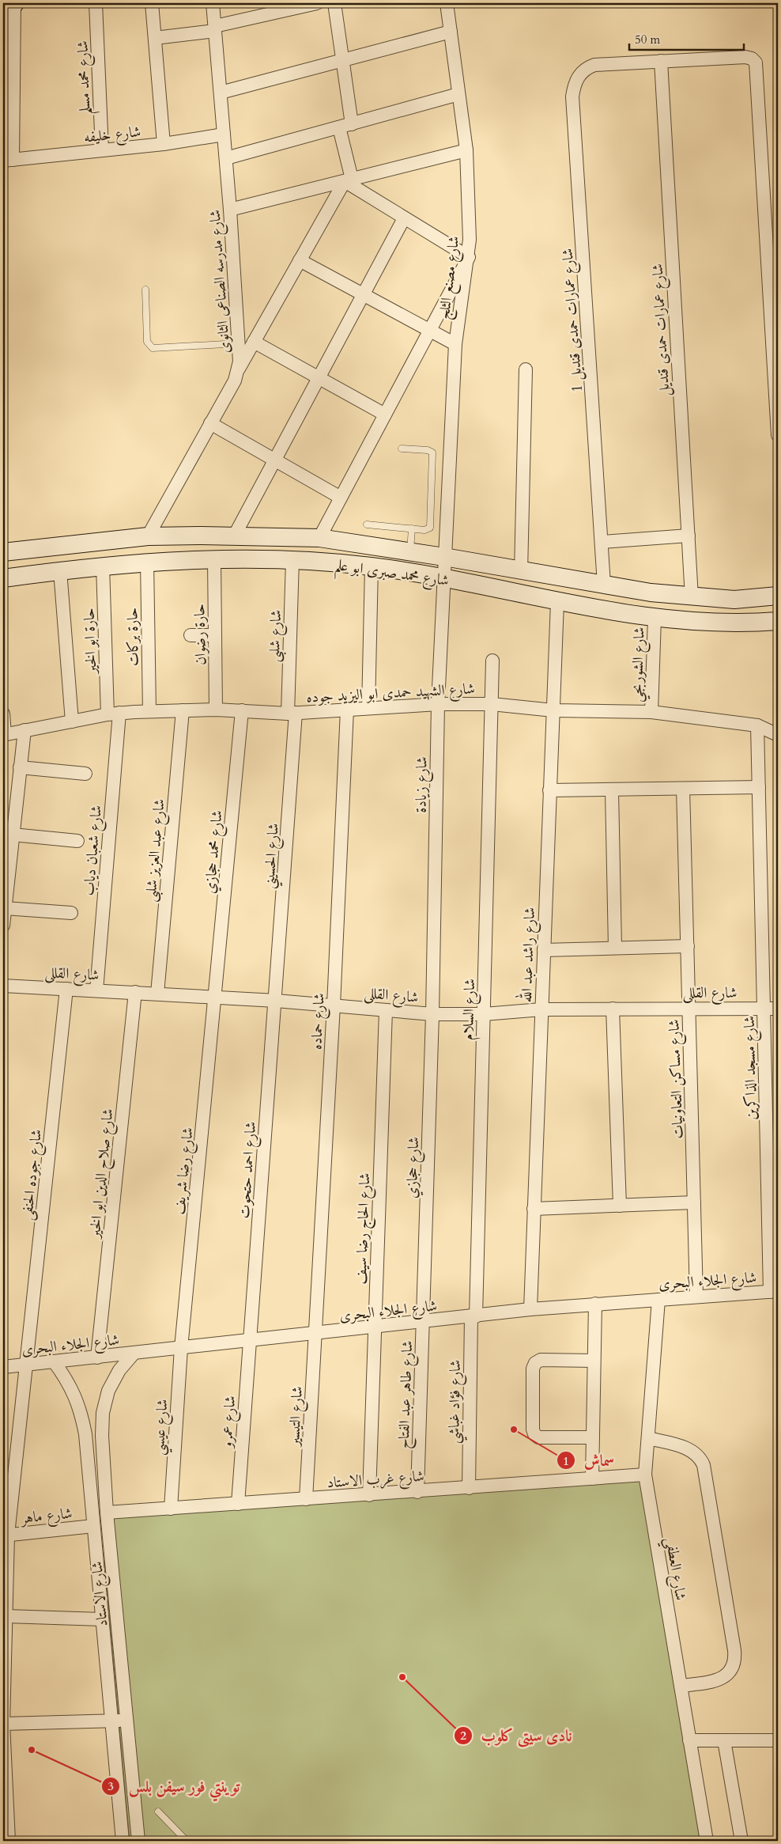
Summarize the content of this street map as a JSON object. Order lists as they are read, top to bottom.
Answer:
{
  "streets": {
    "street": [
      "شارع محمد مسلم",
      "شارع خليفه",
      "شارع مصنع الثلج",
      "شارع مدرسه الصناعى الثانوى",
      "شارع عمارات حمدى قنديل 1",
      "شارع عمارات حمدى قنديل",
      "شارع محمد صبرى ابو علم",
      "حارة رضوان",
      "شارع شلبى",
      "حارة بركات",
      "حارة ابو الخير",
      "شارع الشوربجي",
      "شارع الشهيد حمدى ابو اليزيد جوده",
      "شارع زيادة",
      "شارع شعبان دياب",
      "شارع عبد العزيز شلبى",
      "شارع محمد حجازي",
      "شارع الحسيني",
      "شارع راشد عبد الله",
      "شارع القللى",
      "شارع السلام",
      "شارع حماده",
      "شارع مسجد الذاكرين",
      "شارع مساكن التعاونيات",
      "شارع حجازي",
      "شارع احمد حتحوت",
      "شارع رضا شريف",
      "شارع صلاح الدين ابو الخير",
      "شارع جوده الحنفى",
      "شارع الحاج رضا سيف",
      "شارع الجلاء البحرى",
      "شارع طاهر عبد الفتاح",
      "شارع فؤاد غباشي",
      "شارع التيسير",
      "شارع عمرو",
      "شارع عيسي",
      "شارع غرب الاستاد",
      "شارع ماهر",
      "شارع العطفي",
      "شارع الاستاد"
    ]
  },
  "crossings": [
    ["شارع محمد مسلم", "شارع خليفه"],
    ["شارع خليفه", "شارع مدرسه الصناعى الثانوى"],
    ["شارع مصنع الثلج", "شارع محمد صبرى ابو علم"],
    ["شارع مصنع الثلج", "شارع زيادة"],
    ["شارع مدرسه الصناعى الثانوى", "شارع محمد صبرى ابو علم"],
    ["شارع عمارات حمدى قنديل 1", "شارع عمارات حمدى قنديل"],
    ["شارع عمارات حمدى قنديل 1", "شارع محمد صبرى ابو علم"],
    ["شارع عمارات حمدى قنديل", "شارع محمد صبرى ابو علم"],
    ["شارع محمد صبرى ابو علم", "حارة رضوان"],
    ["شارع محمد صبرى ابو علم", "شارع شلبى"],
    ["شارع محمد صبرى ابو علم", "حارة بركات"],
    ["شارع محمد صبرى ابو علم", "حارة ابو الخير"],
    ["شارع محمد صبرى ابو علم", "شارع الشوربجي"],
    ["شارع محمد صبرى ابو علم", "شارع زيادة"],
    ["شارع محمد صبرى ابو علم", "شارع راشد عبد الله"],
    ["حارة رضوان", "شارع الشهيد حمدى ابو اليزيد جوده"],
    ["شارع شلبى", "شارع الشهيد حمدى ابو اليزيد جوده"],
    ["شارع شلبى", "شارع الحسيني"],
    ["حارة بركات", "شارع الشهيد حمدى ابو اليزيد جوده"],
    ["حارة ابو الخير", "شارع الشهيد حمدى ابو اليزيد جوده"],
    ["حارة ابو الخير", "شارع شعبان دياب"],
    ["شارع الشوربجي", "شارع الشهيد حمدى ابو اليزيد جوده"],
    ["شارع الشهيد حمدى ابو اليزيد جوده", "شارع زيادة"],
    ["شارع الشهيد حمدى ابو اليزيد جوده", "شارع شعبان دياب"],
    ["شارع الشهيد حمدى ابو اليزيد جوده", "شارع عبد العزيز شلبى"],
    ["شارع الشهيد حمدى ابو اليزيد جوده", "شارع محمد حجازي"],
    ["شارع الشهيد حمدى ابو اليزيد جوده", "شارع الحسيني"],
    ["شارع الشهيد حمدى ابو اليزيد جوده", "شارع راشد عبد الله"],
    ["شارع الشهيد حمدى ابو اليزيد جوده", "شارع السلام"],
    ["شارع الشهيد حمدى ابو اليزيد جوده", "شارع حماده"],
    ["شارع الشهيد حمدى ابو اليزيد جوده", "شارع مسجد الذاكرين"],
    ["شارع زيادة", "شارع القللى"],
    ["شارع زيادة", "شارع حجازي"],
    ["شارع شعبان دياب", "شارع القللى"],
    ["شارع عبد العزيز شلبى", "شارع القللى"],
    ["شارع محمد حجازي", "شارع القللى"],
    ["شارع محمد حجازي", "شارع رضا شريف"],
    ["شارع الحسيني", "شارع القللى"],
    ["شارع الحسيني", "شارع احمد حتحوت"],
    ["شارع راشد عبد الله", "شارع القللى"],
    ["شارع راشد عبد الله", "شارع الجلاء البحرى"],
    ["شارع القللى", "شارع السلام"],
    ["شارع القللى", "شارع حماده"],
    ["شارع القللى", "شارع مسجد الذاكرين"],
    ["شارع القللى", "شارع مساكن التعاونيات"],
    ["شارع القللى", "شارع حجازي"],
    ["شارع القللى", "شارع احمد حتحوت"],
    ["شارع القللى", "شارع رضا شريف"],
    ["شارع القللى", "شارع صلاح الدين ابو الخير"],
    ["شارع القللى", "شارع جوده الحنفى"],
    ["شارع القللى", "شارع الحاج رضا سيف"],
    ["شارع السلام", "شارع الجلاء البحرى"],
    ["شارع السلام", "شارع فؤاد غباشي"],
    ["شارع حماده", "شارع الجلاء البحرى"],
    ["شارع حماده", "شارع التيسير"],
    ["شارع مسجد الذاكرين", "شارع الجلاء البحرى"],
    ["شارع مساكن التعاونيات", "شارع الجلاء البحرى"],
    ["شارع حجازي", "شارع الجلاء البحرى"],
    ["شارع حجازي", "شارع طاهر عبد الفتاح"],
    ["شارع احمد حتحوت", "شارع الجلاء البحرى"],
    ["شارع احمد حتحوت", "شارع عمرو"],
    ["شارع رضا شريف", "شارع الجلاء البحرى"],
    ["شارع رضا شريف", "شارع عيسي"],
    ["شارع صلاح الدين ابو الخير", "شارع الجلاء البحرى"],
    ["شارع جوده الحنفى", "شارع الجلاء البحرى"],
    ["شارع جوده الحنفى", "شارع ماهر"],
    ["شارع الحاج رضا سيف", "شارع الجلاء البحرى"],
    ["شارع الحاج رضا سيف", "شارع غرب الاستاد"],
    ["شارع الجلاء البحرى", "شارع طاهر عبد الفتاح"],
    ["شارع الجلاء البحرى", "شارع فؤاد غباشي"],
    ["شارع الجلاء البحرى", "شارع التيسير"],
    ["شارع الجلاء البحرى", "شارع عمرو"],
    ["شارع الجلاء البحرى", "شارع عيسي"],
    ["شارع الجلاء البحرى", "شارع العطفي"],
    ["شارع الجلاء البحرى", "شارع الاستاد"],
    ["شارع طاهر عبد الفتاح", "شارع غرب الاستاد"],
    ["شارع فؤاد غباشي", "شارع غرب الاستاد"],
    ["شارع التيسير", "شارع غرب الاستاد"],
    ["شارع عمرو", "شارع غرب الاستاد"],
    ["شارع عيسي", "شارع غرب الاستاد"],
    ["شارع غرب الاستاد", "شارع العطفي"],
    ["شارع غرب الاستاد", "شارع الاستاد"],
    ["شارع ماهر", "شارع الاستاد"]
  ],
  "places": ["سماش", "نادى سيتى كلوب", "توينتي فور سيفن بلس"],
  "scale_bar": "50 m"
}
